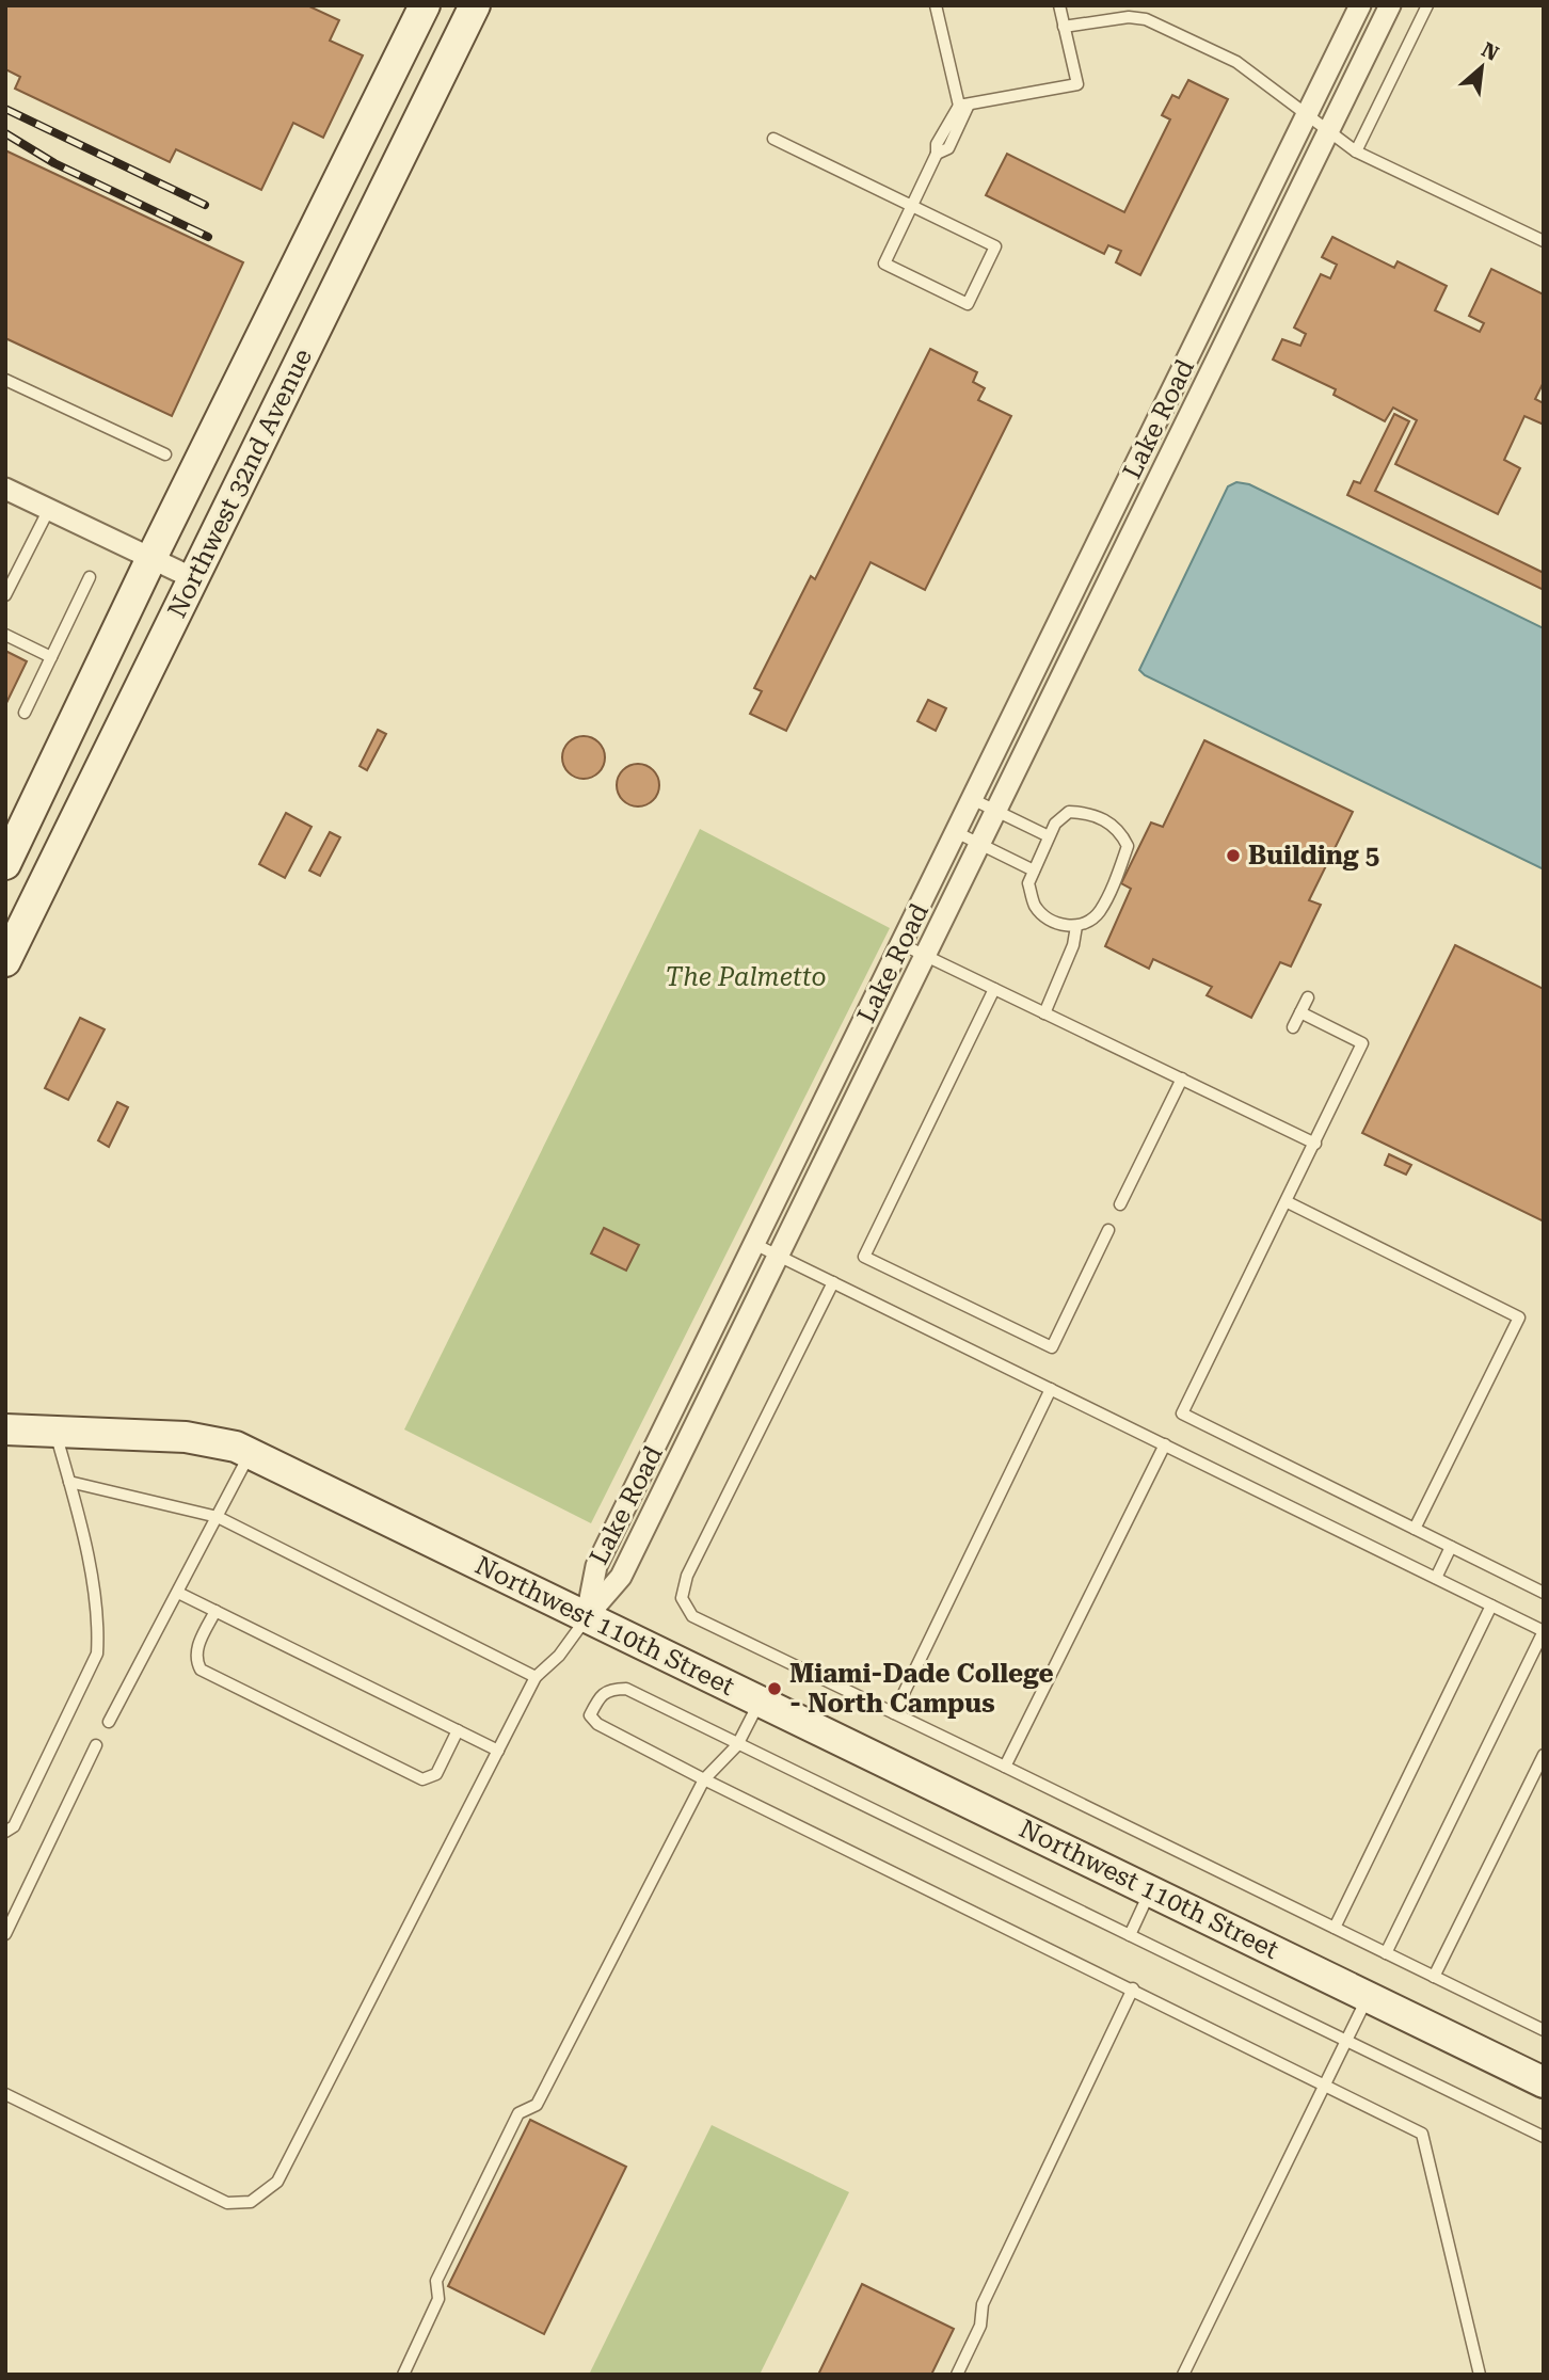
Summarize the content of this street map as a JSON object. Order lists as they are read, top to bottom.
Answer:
{
  "streets": {
    "main road": ["Northwest 32nd Avenue", "Northwest 110th Street"],
    "street": ["Lake Road"]
  },
  "crossings": [
    ["Lake Road", "Northwest 110th Street"]
  ],
  "parks": ["The Palmetto"],
  "places": ["Building 5", "Miami-Dade College - North Campus"],
  "north": "top right"
}
